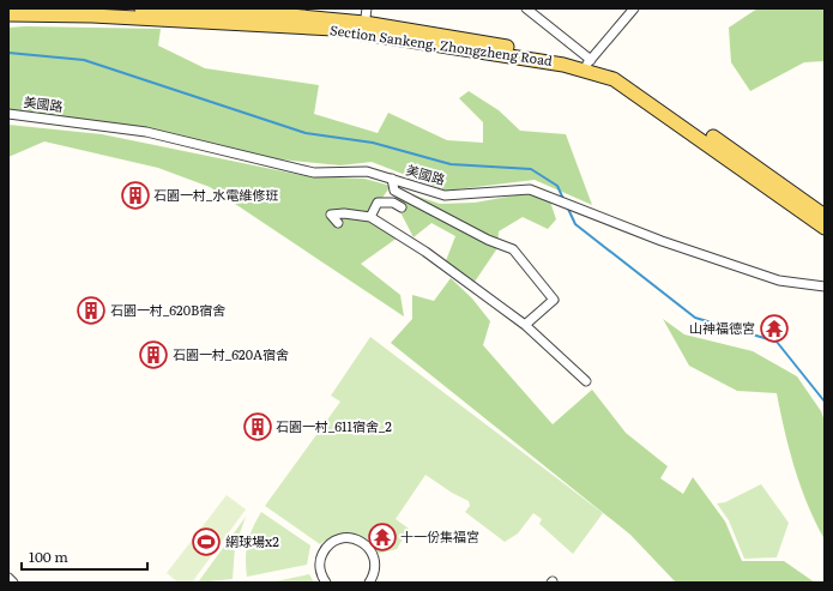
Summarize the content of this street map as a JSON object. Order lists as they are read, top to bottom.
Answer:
{
  "streets": {
    "main road": ["Section Sankeng, Zhongzheng Road"],
    "street": ["美國路"]
  },
  "places": {
    "building": [
      "石園一村_水電維修班",
      "石園一村_620B宿舍",
      "石園一村_620A宿舍",
      "石園一村_611宿舍_2"
    ],
    "temple": ["山神福德宮", "十一份集福宮"],
    "sports": ["網球場x2"]
  },
  "scale_bar": "100 m"
}
